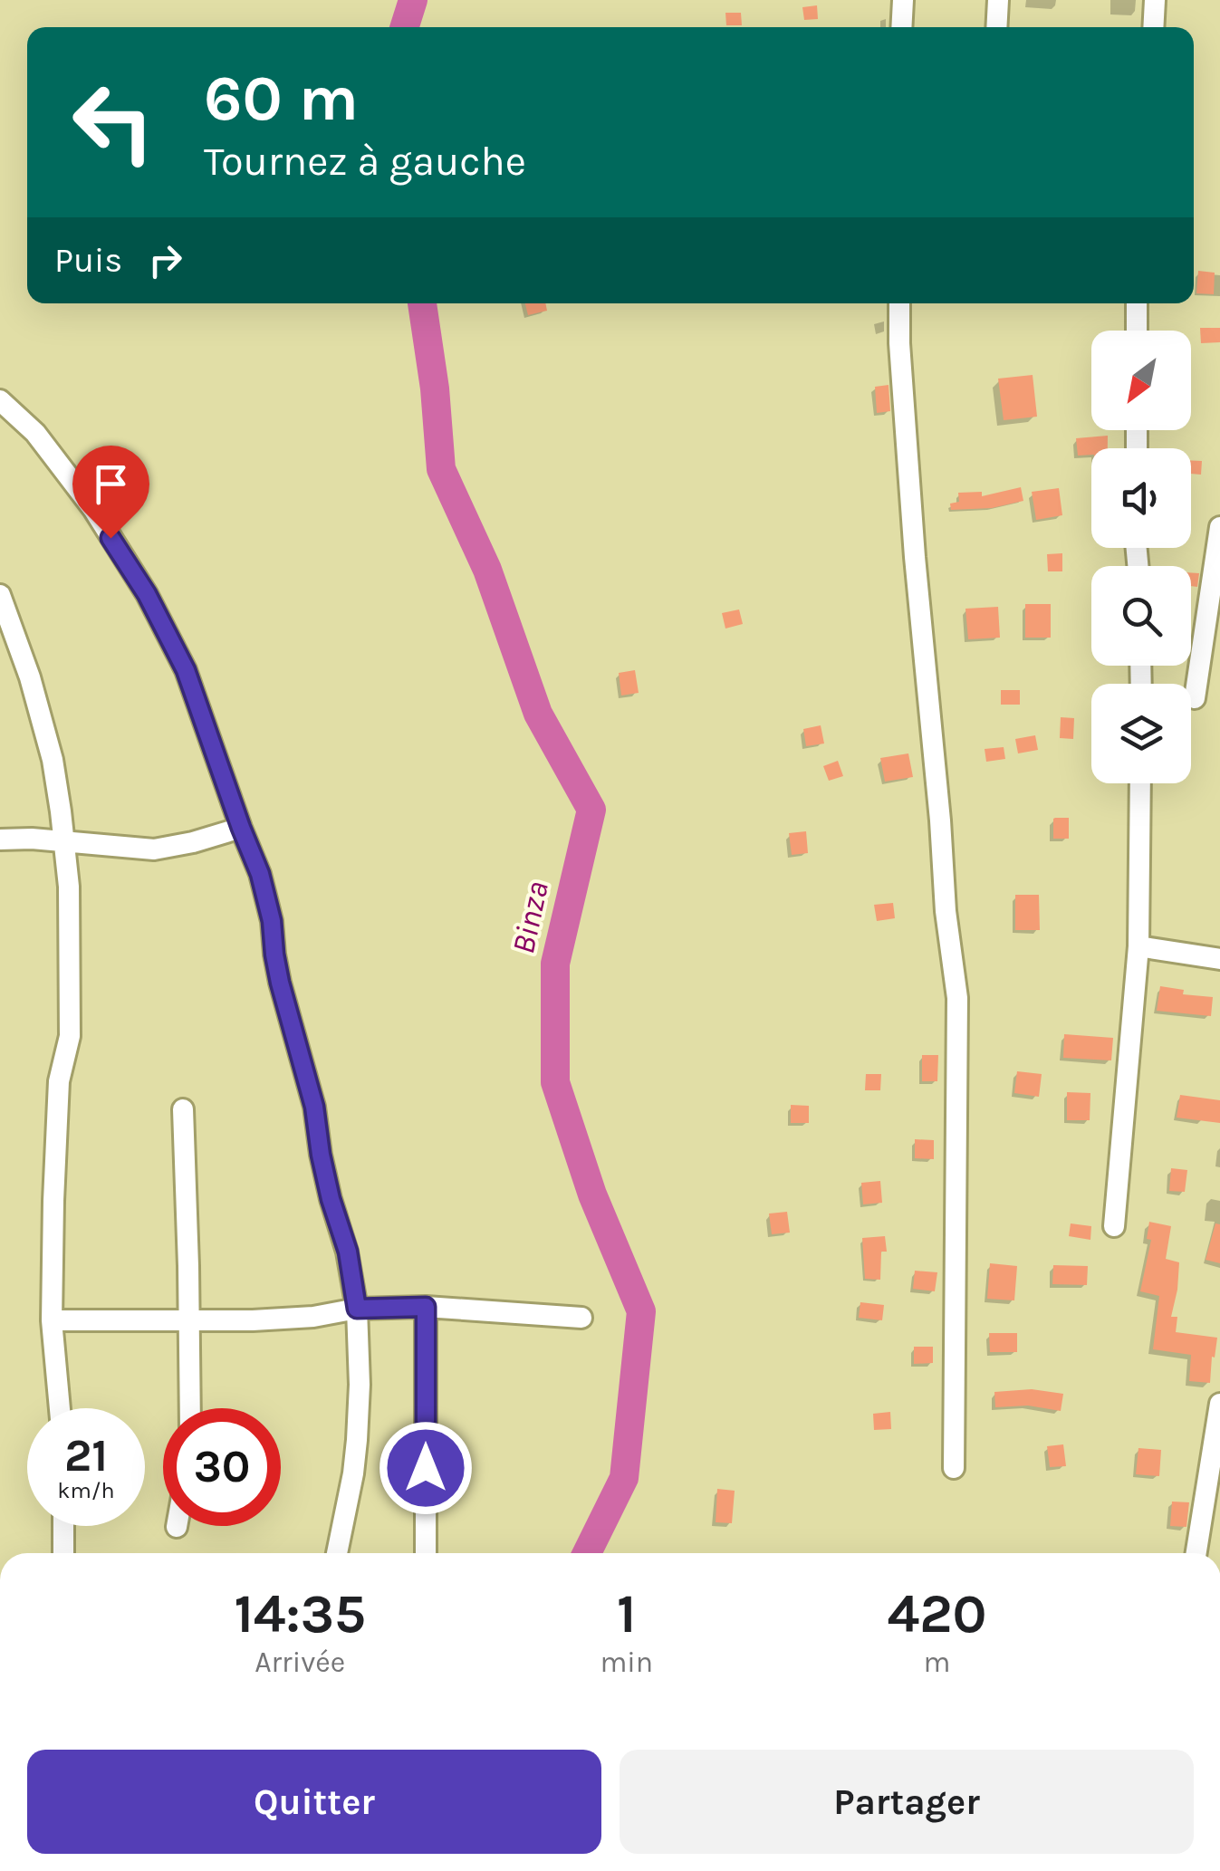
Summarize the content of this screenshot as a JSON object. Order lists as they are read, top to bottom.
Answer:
{
  "water": ["Binza"],
  "north": "bottom left",
  "page": {
    "turn": ["60 m", "Tournez à gauche"],
    "then": "Puis",
    "speed": "21 km/h",
    "limit": "30",
    "eta": [
      "14:35",
      "Arrivée",
      "1",
      "min",
      "420",
      "m"
    ],
    "buttons": ["Quitter", "Partager"]
  }
}
